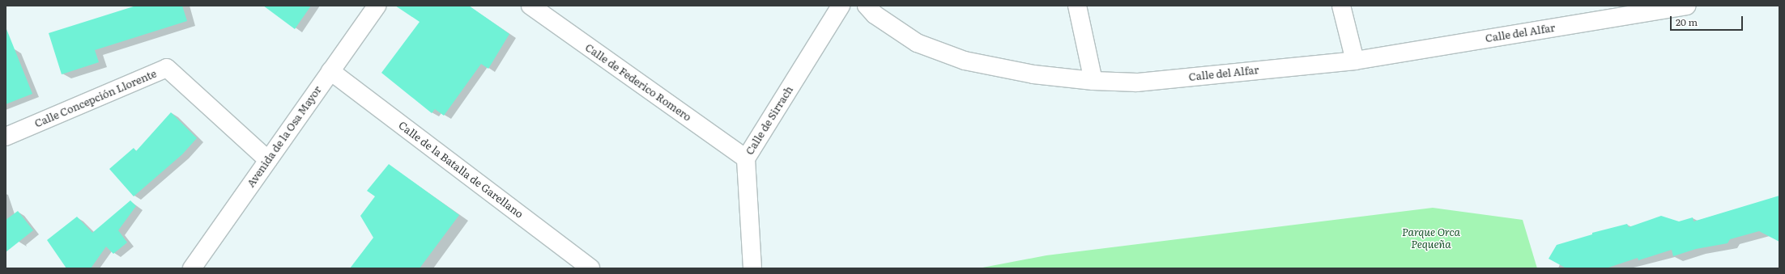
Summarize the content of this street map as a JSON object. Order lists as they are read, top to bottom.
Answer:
{
  "streets": {
    "street": [
      "Calle del Alfar",
      "Calle de Federico Romero",
      "Calle Concepción Llorente",
      "Calle de Sirrach",
      "Avenida de la Osa Mayor",
      "Calle de la Batalla de Garellano"
    ]
  },
  "crossings": [
    ["Calle de Federico Romero", "Calle de Sirrach"],
    ["Calle Concepción Llorente", "Avenida de la Osa Mayor"],
    ["Avenida de la Osa Mayor", "Calle de la Batalla de Garellano"]
  ],
  "parks": ["Parque Orca Pequeña"],
  "scale_bar": "20 m"
}
